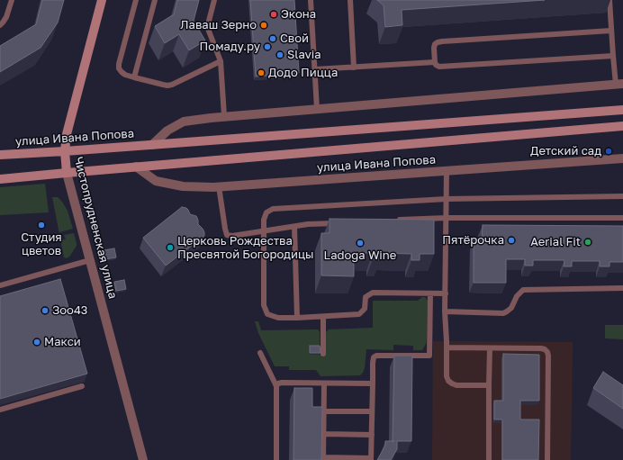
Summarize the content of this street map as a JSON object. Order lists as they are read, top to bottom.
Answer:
{
  "streets": {
    "main road": ["улица Ивана Попова", "Чистопрудненская улица"]
  },
  "crossings": [
    ["улица Ивана Попова", "Чистопрудненская улица"]
  ],
  "places": [
    "Экона",
    "Лаваш Зерно",
    "Свой",
    "Помаду.ру",
    "Slavia",
    "Додо Пицца",
    "Детский сад",
    "Студия цветов",
    "Пятёрочка",
    "Aerial Fit",
    "Ladoga Wine",
    "Церковь Рождества Пресвятой Богородицы",
    "Зоо43",
    "Макси"
  ]
}
